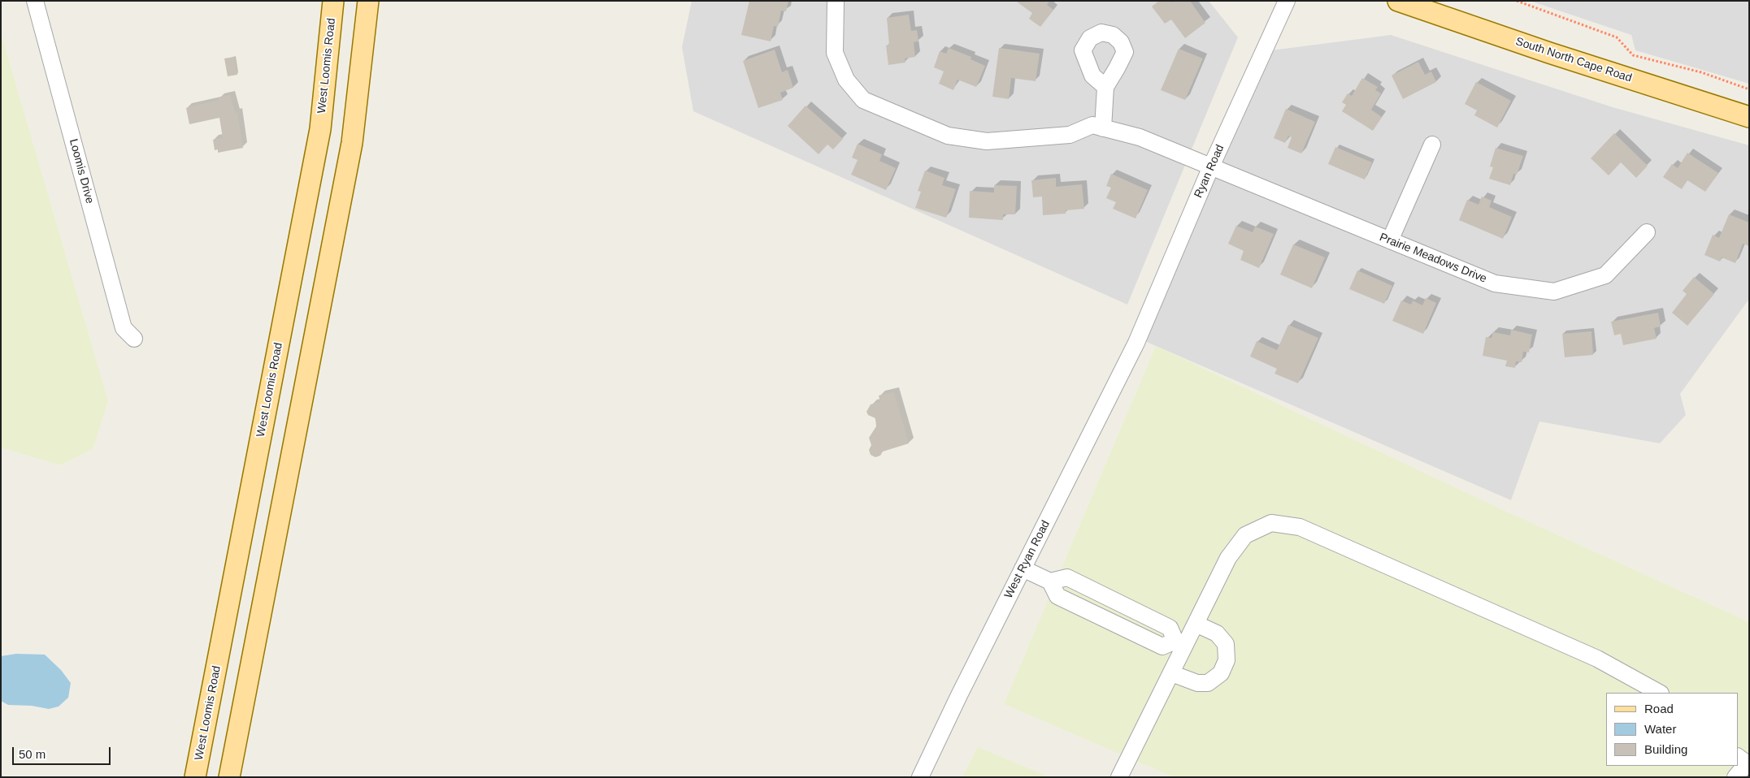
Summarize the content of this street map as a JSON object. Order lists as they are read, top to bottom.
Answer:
{
  "streets": {
    "main road": ["South North Cape Road", "West Loomis Road"],
    "street": [
      "Loomis Drive",
      "Ryan Road",
      "Prairie Meadows Drive",
      "West Ryan Road"
    ]
  },
  "crossings": [
    ["Ryan Road", "Prairie Meadows Drive"],
    ["Ryan Road", "West Ryan Road"]
  ],
  "legend": ["Road", "Water", "Building"],
  "scale_bar": "50 m"
}
